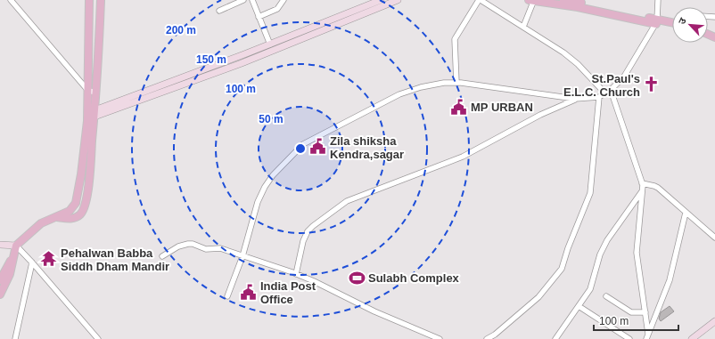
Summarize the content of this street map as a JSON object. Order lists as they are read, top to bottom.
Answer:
{
  "places": {
    "church": ["St.Paul's E.L.C. Church"],
    "public building": ["MP URBAN", "Zila shiksha Kendra,sagar", "India Post Office"],
    "temple": ["Pehalwan Babba Siddh Dham Mandir"],
    "sports": ["Sulabh Complex"]
  },
  "scale_bar": "100 m",
  "north": "top left",
  "rings": [
    "200 m",
    "150 m",
    "100 m",
    "50 m"
  ]
}
